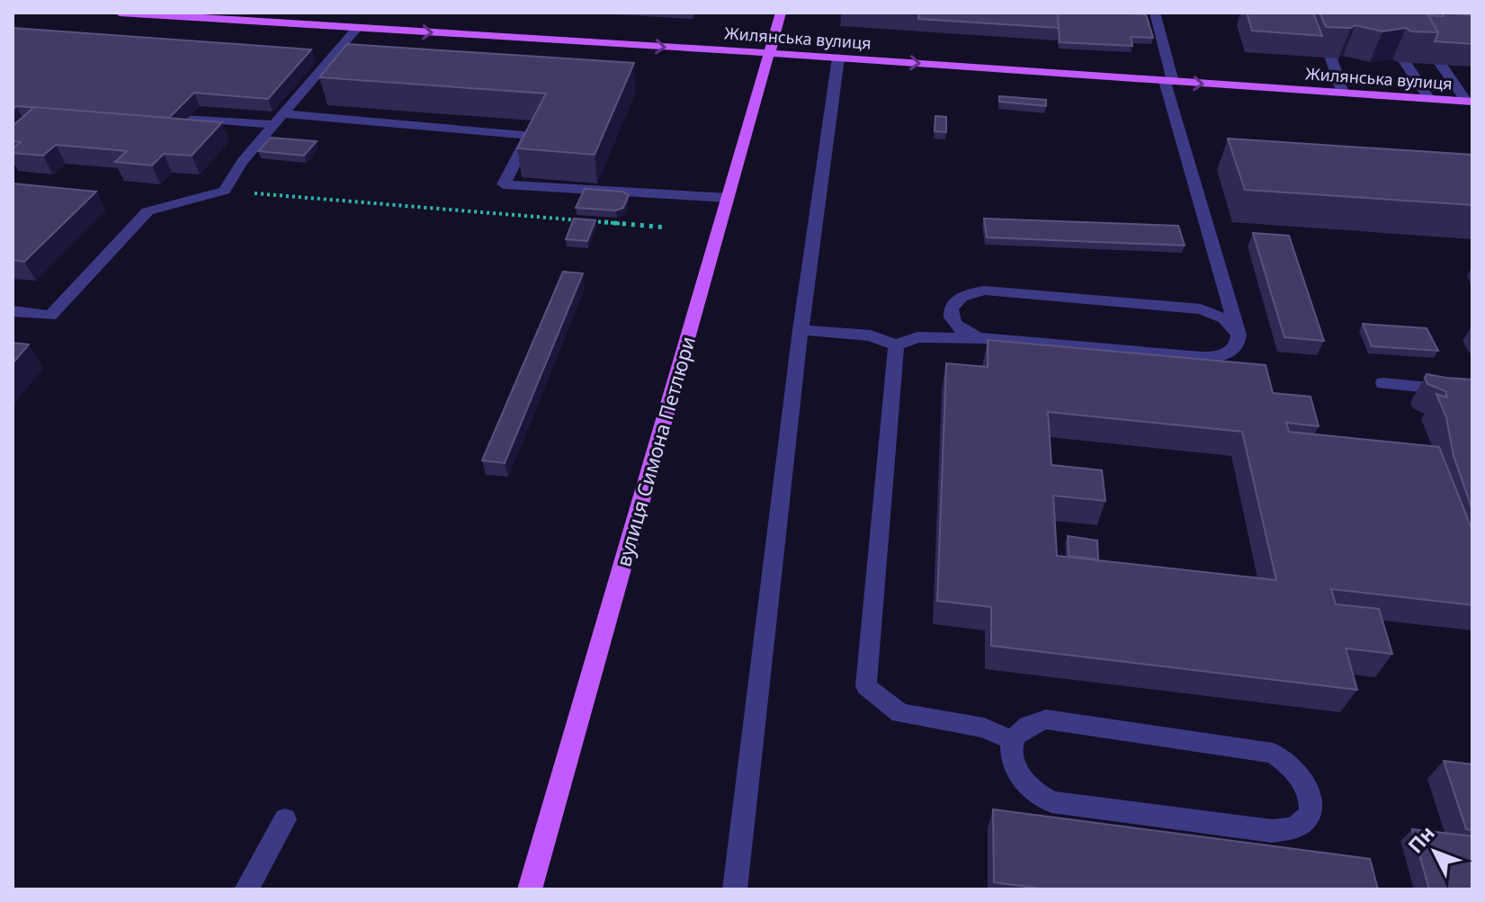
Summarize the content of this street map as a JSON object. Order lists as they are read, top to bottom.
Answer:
{
  "streets": {
    "main road": ["Жилянська вулиця", "вулиця Симона Петлюри"]
  },
  "crossings": [
    ["Жилянська вулиця", "вулиця Симона Петлюри"]
  ],
  "one_way": ["Жилянська вулиця"],
  "north": "top left"
}
